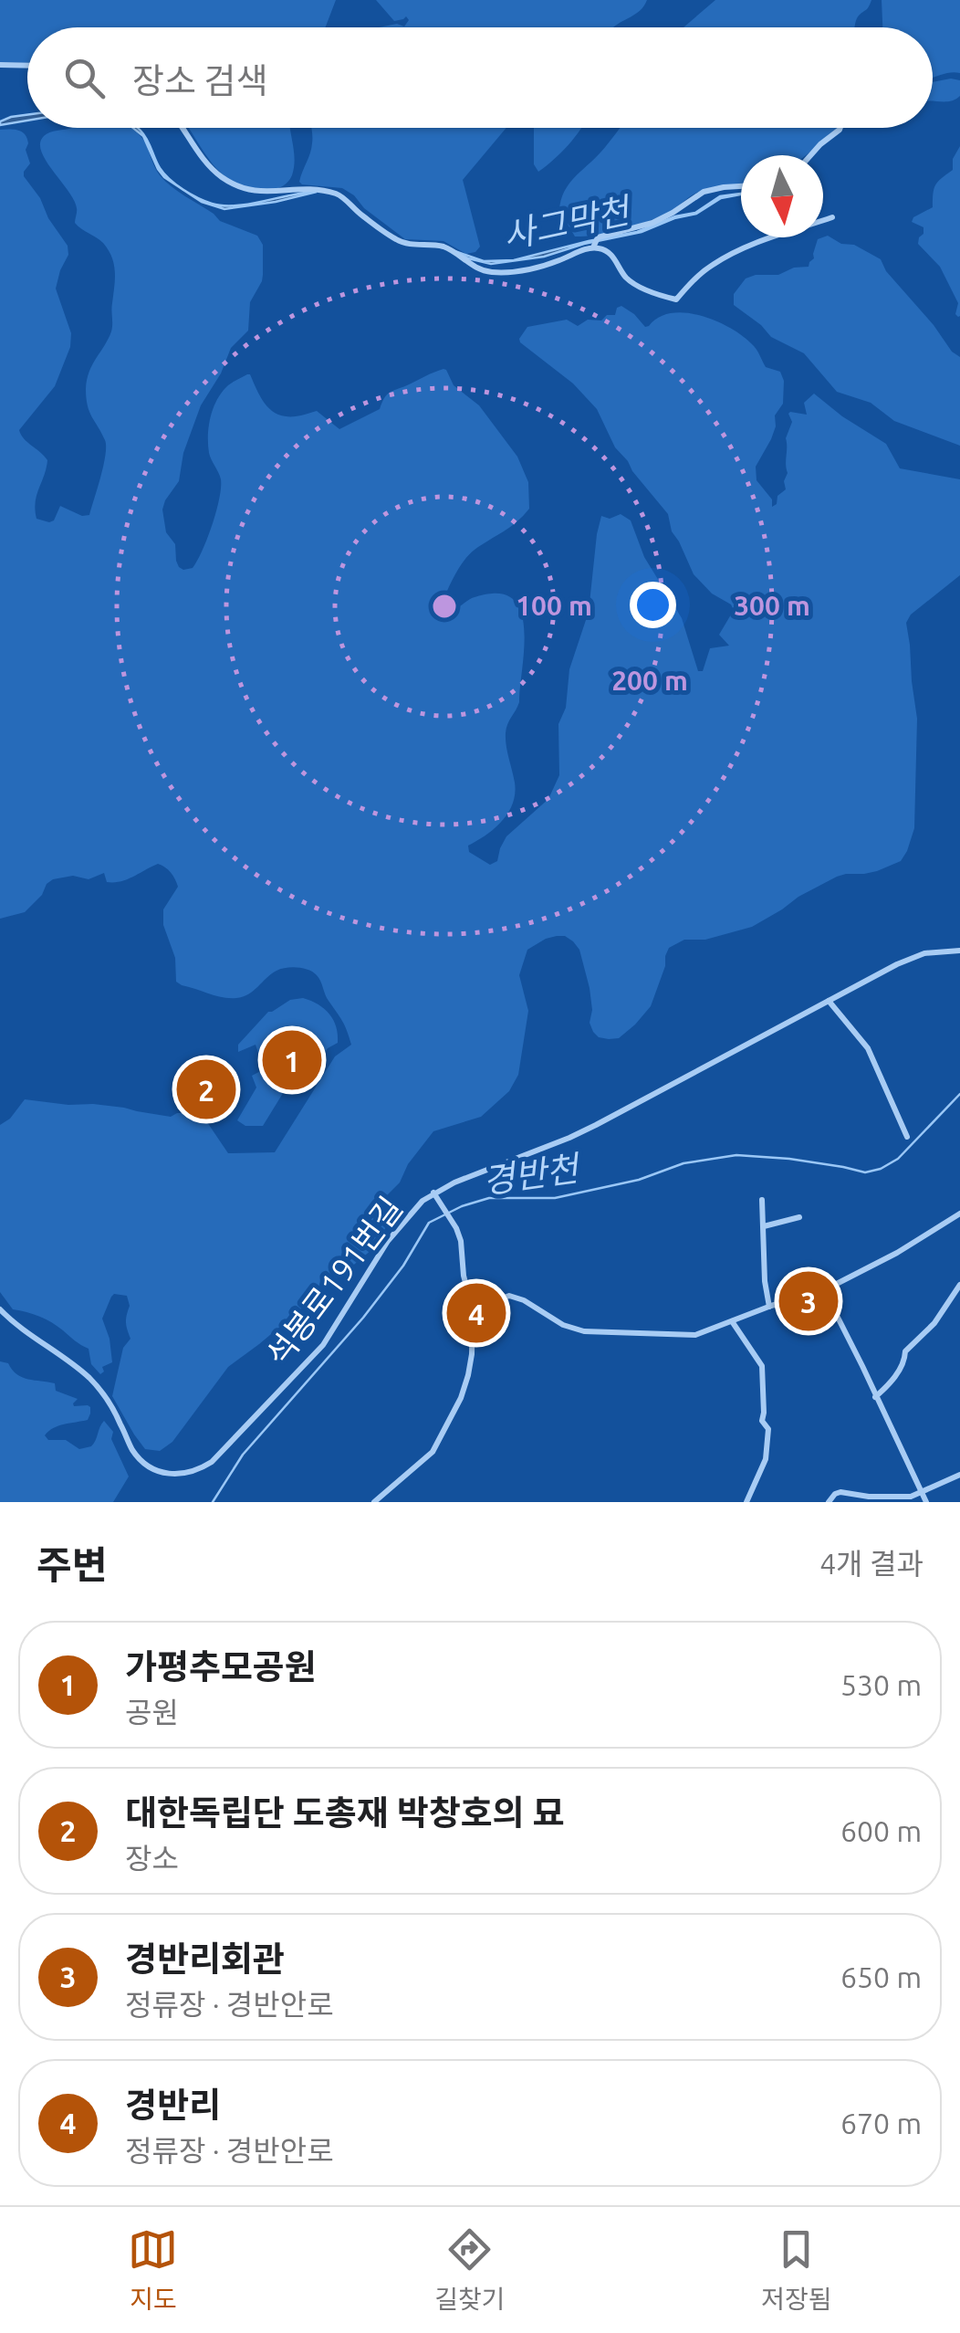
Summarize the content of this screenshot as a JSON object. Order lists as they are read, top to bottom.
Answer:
{
  "streets": {
    "street": ["석봉로191번길"]
  },
  "water": ["사그막천", "경반천"],
  "north": "bottom",
  "page": {
    "search": "장소 검색",
    "pins": [
      "1",
      "2",
      "3",
      "4"
    ],
    "heading": ["주변", "4개 결과"],
    "list": [
      {
        "mark": "1",
        "name": "가평추모공원",
        "note": "공원",
        "value": "530 m"
      },
      {
        "mark": "2",
        "name": "대한독립단 도총재 박창호의 묘",
        "note": "장소",
        "value": "600 m"
      },
      {
        "mark": "3",
        "name": "경반리회관",
        "note": "정류장 · 경반안로",
        "value": "650 m"
      },
      {
        "mark": "4",
        "name": "경반리",
        "note": "정류장 · 경반안로",
        "value": "670 m"
      }
    ],
    "nav": ["지도", "길찾기", "저장됨"]
  },
  "rings": ["100 m", "300 m", "200 m"]
}
